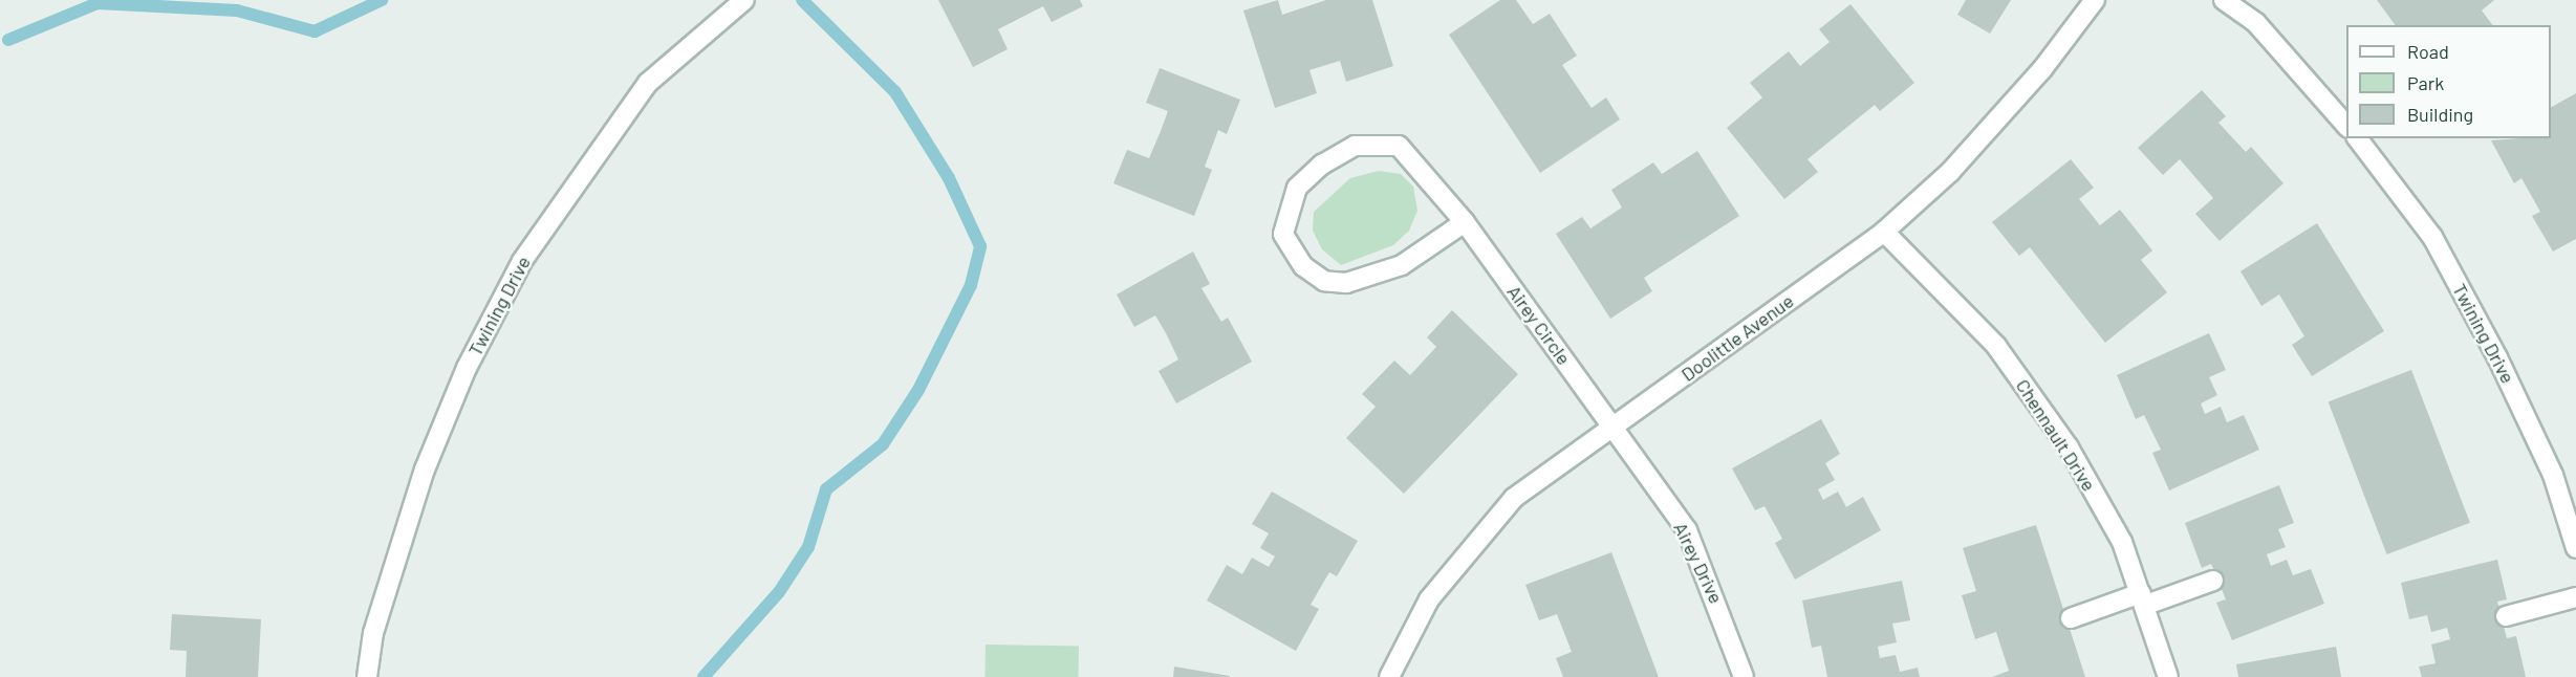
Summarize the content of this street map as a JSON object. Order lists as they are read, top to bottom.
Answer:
{
  "streets": {
    "street": [
      "Twining Drive",
      "Airey Circle",
      "Doolittle Avenue",
      "Chennault Drive",
      "Airey Drive"
    ]
  },
  "crossings": [
    ["Airey Circle", "Doolittle Avenue"],
    ["Airey Circle", "Airey Drive"],
    ["Doolittle Avenue", "Chennault Drive"],
    ["Doolittle Avenue", "Airey Drive"]
  ],
  "legend": ["Road", "Park", "Building"]
}
